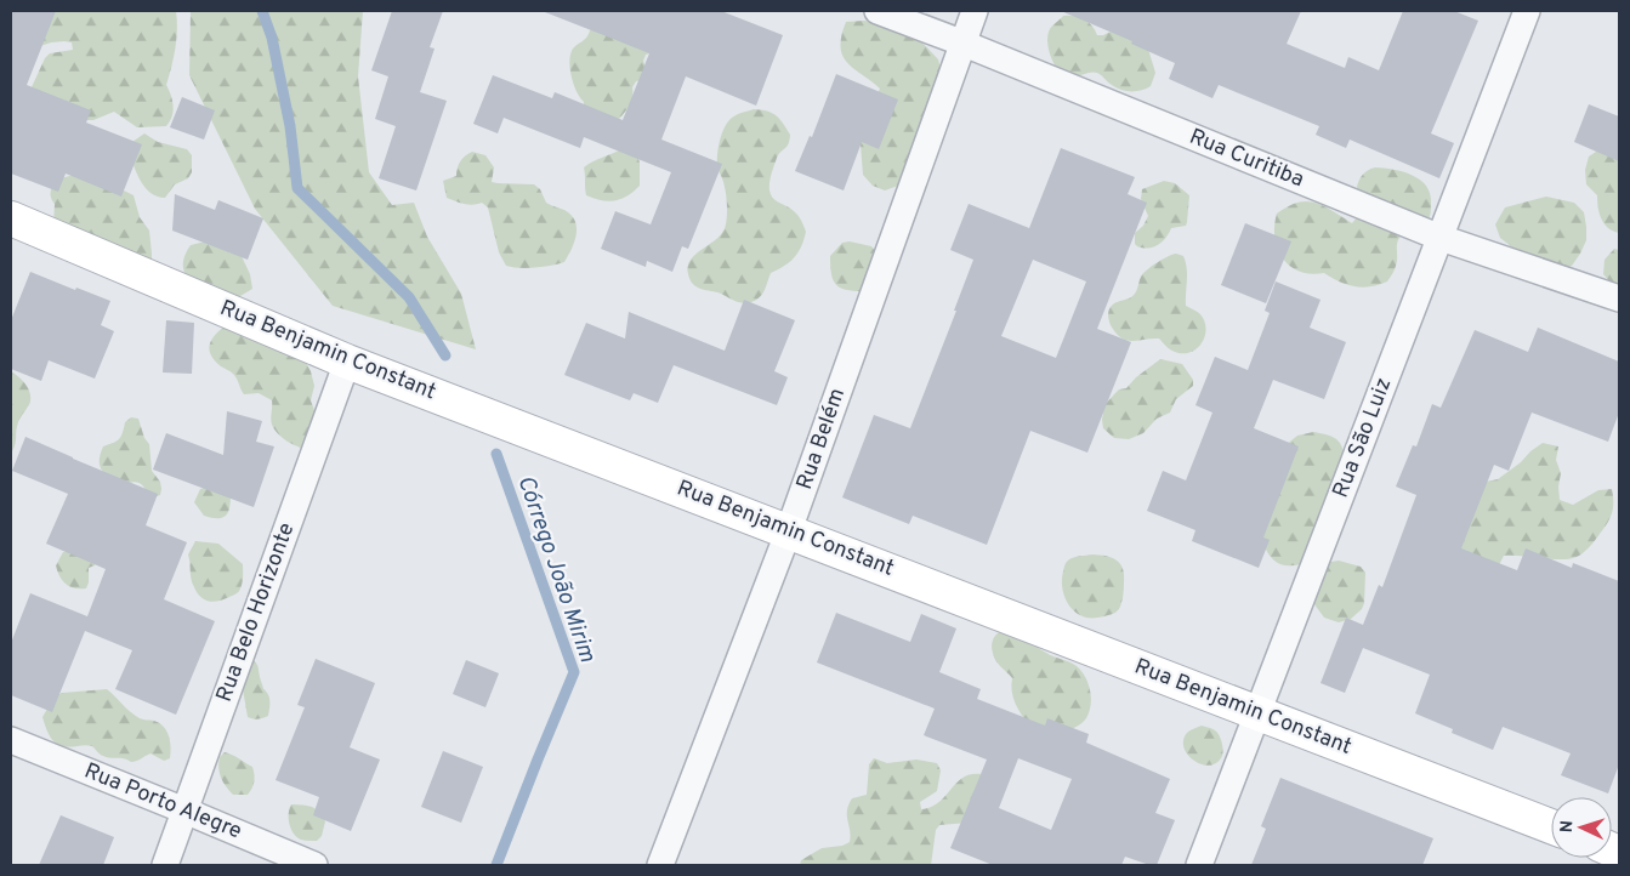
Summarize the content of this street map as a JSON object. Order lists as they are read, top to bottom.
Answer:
{
  "streets": {
    "street": [
      "Rua Curitiba",
      "Rua Benjamin Constant",
      "Rua São Luiz",
      "Rua Belém",
      "Rua Belo Horizonte",
      "Rua Porto Alegre"
    ]
  },
  "crossings": [
    ["Rua Curitiba", "Rua São Luiz"],
    ["Rua Curitiba", "Rua Belém"],
    ["Rua Benjamin Constant", "Rua São Luiz"],
    ["Rua Benjamin Constant", "Rua Belém"],
    ["Rua Benjamin Constant", "Rua Belo Horizonte"],
    ["Rua Belo Horizonte", "Rua Porto Alegre"]
  ],
  "water": ["Córrego João Mirim"],
  "north": "left"
}
